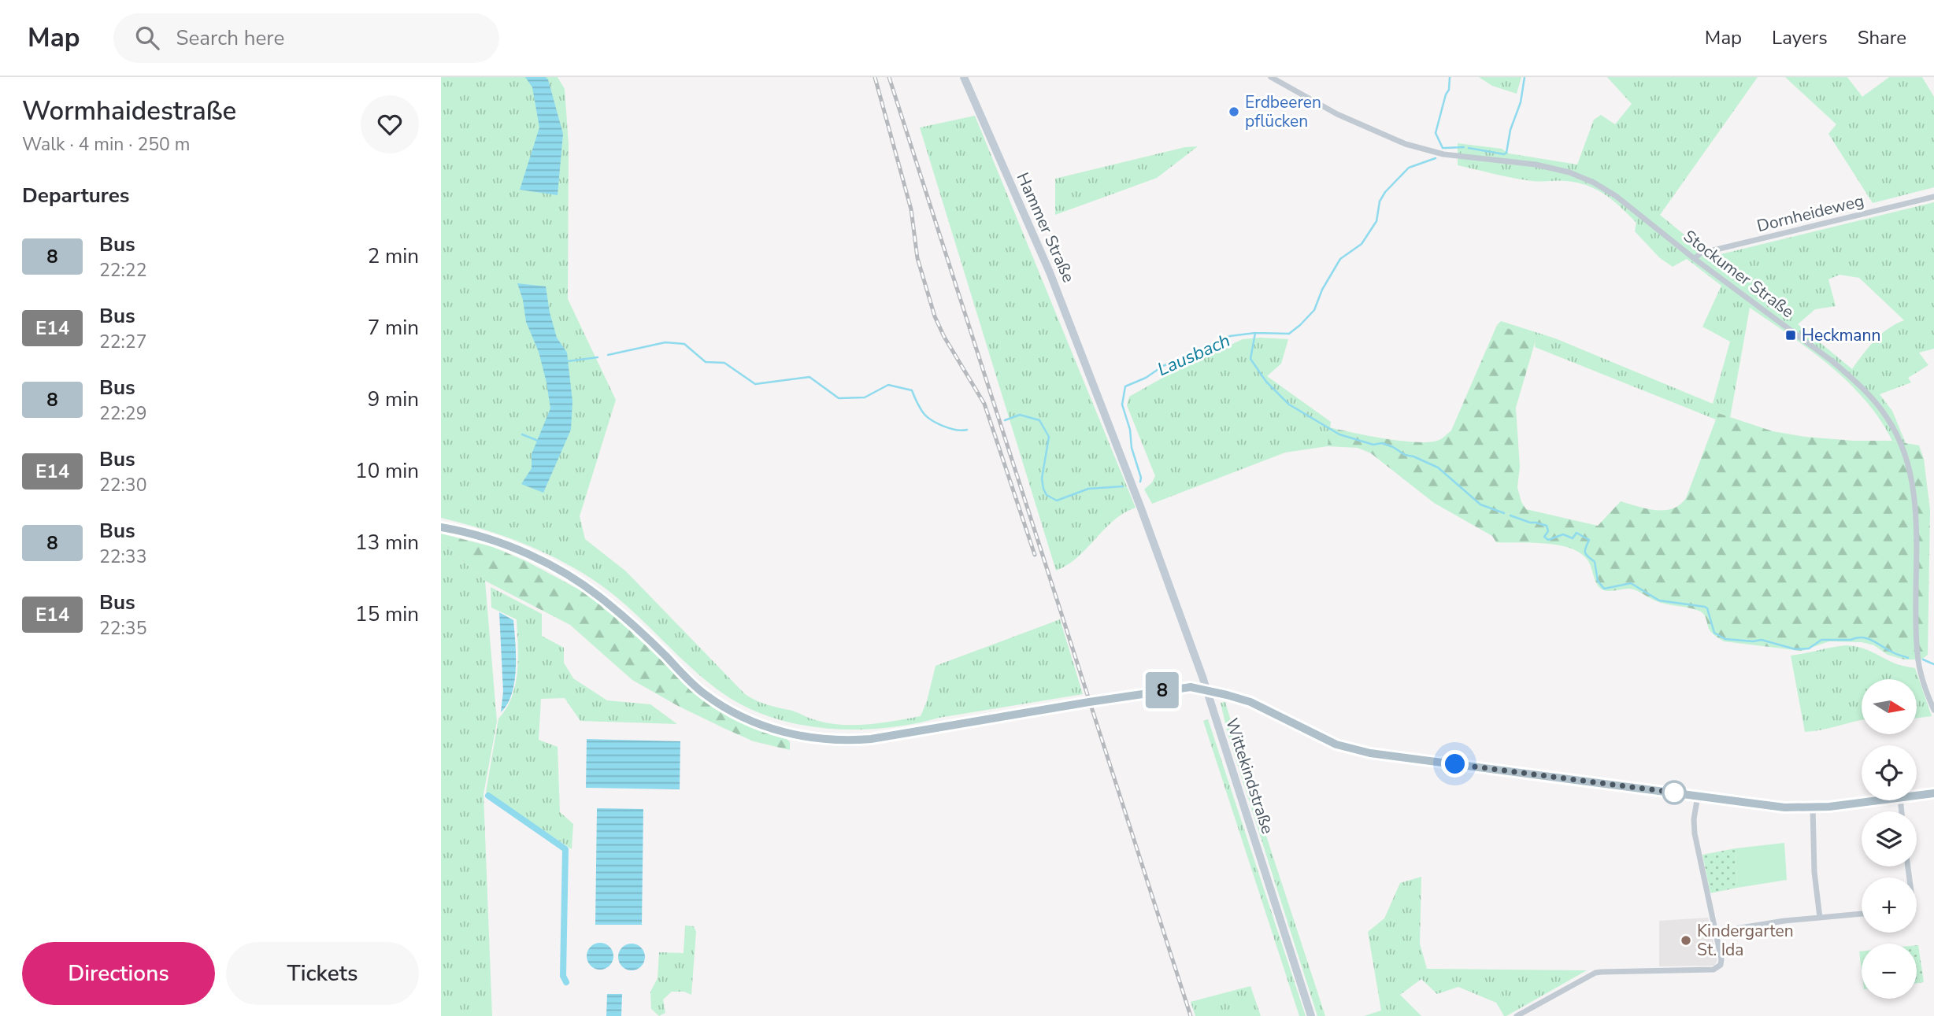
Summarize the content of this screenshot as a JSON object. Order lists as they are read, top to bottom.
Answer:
{
  "streets": {
    "main road": ["Hammer Straße", "Wittekindstraße"],
    "street": ["Dornheideweg", "Stockumer Straße"]
  },
  "crossings": [
    ["Dornheideweg", "Stockumer Straße"],
    ["Hammer Straße", "Wittekindstraße"]
  ],
  "water": ["Lausbach"],
  "places": {
    "other": ["Erdbeeren pflücken", "Kindergarten St. Ida"],
    "transit": ["Heckmann"]
  },
  "lines": ["bus line 8"],
  "north": "right",
  "page": {
    "header": "Map",
    "search": "Search here",
    "nav": ["Map", "Layers", "Share"],
    "heading": [
      ["Wormhaidestraße", "Walk · 4 min · 250 m"],
      "Departures"
    ],
    "on_map": "8",
    "list": [
      {
        "mark": "8",
        "name": "Bus",
        "note": "22:22",
        "value": "2 min"
      },
      {
        "mark": "E14",
        "name": "Bus",
        "note": "22:27",
        "value": "7 min"
      },
      {
        "mark": "8",
        "name": "Bus",
        "note": "22:29",
        "value": "9 min"
      },
      {
        "mark": "E14",
        "name": "Bus",
        "note": "22:30",
        "value": "10 min"
      },
      {
        "mark": "8",
        "name": "Bus",
        "note": "22:33",
        "value": "13 min"
      },
      {
        "mark": "E14",
        "name": "Bus",
        "note": "22:35",
        "value": "15 min"
      }
    ],
    "map_buttons": ["+", "−"],
    "buttons": ["Directions", "Tickets"]
  }
}
